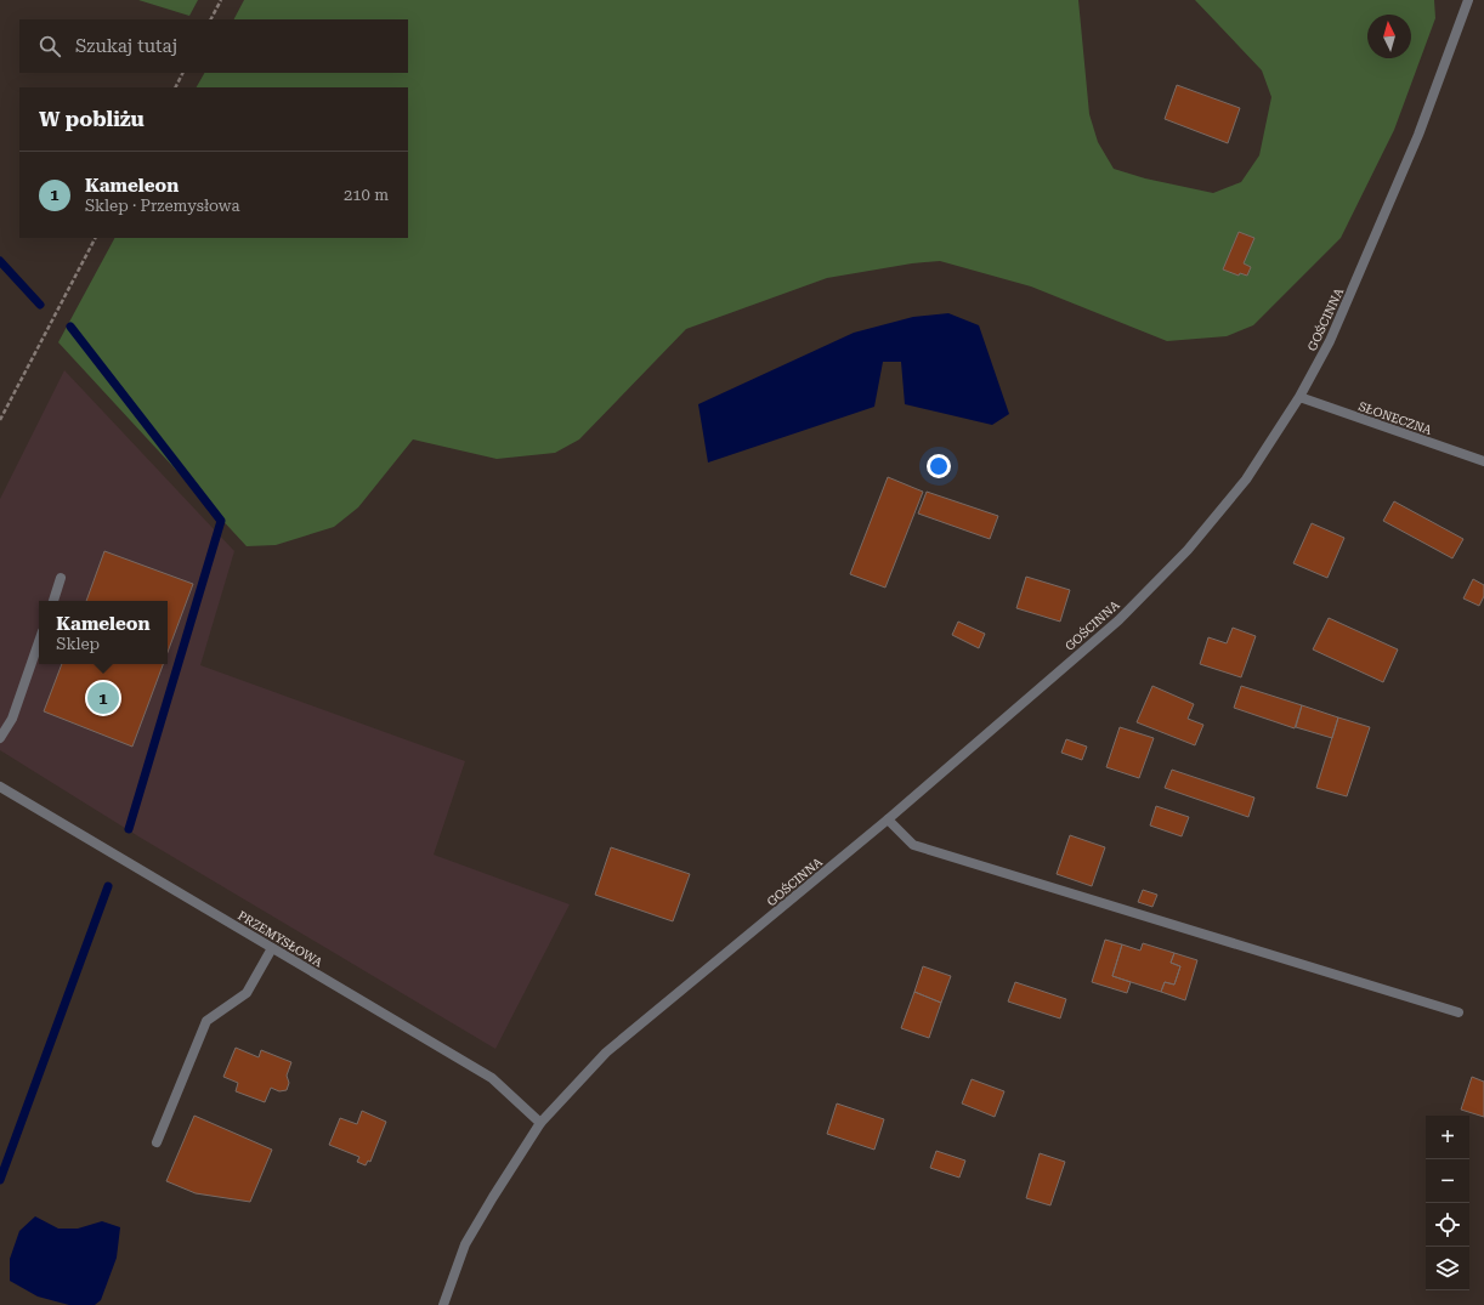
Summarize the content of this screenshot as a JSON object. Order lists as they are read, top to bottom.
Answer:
{
  "streets": {
    "street": ["GOŚCINNA", "SŁONECZNA", "PRZEMYSŁOWA"]
  },
  "crossings": [
    ["GOŚCINNA", "SŁONECZNA"],
    ["GOŚCINNA", "PRZEMYSŁOWA"]
  ],
  "north": "top",
  "page": {
    "search": "Szukaj tutaj",
    "heading": "W pobliżu",
    "list": [
      {
        "mark": "1",
        "name": "Kameleon",
        "note": "Sklep · Przemysłowa",
        "value": "210 m"
      }
    ],
    "popup": ["Kameleon", "Sklep"],
    "pins": "1",
    "map_buttons": ["+", "−"]
  }
}
